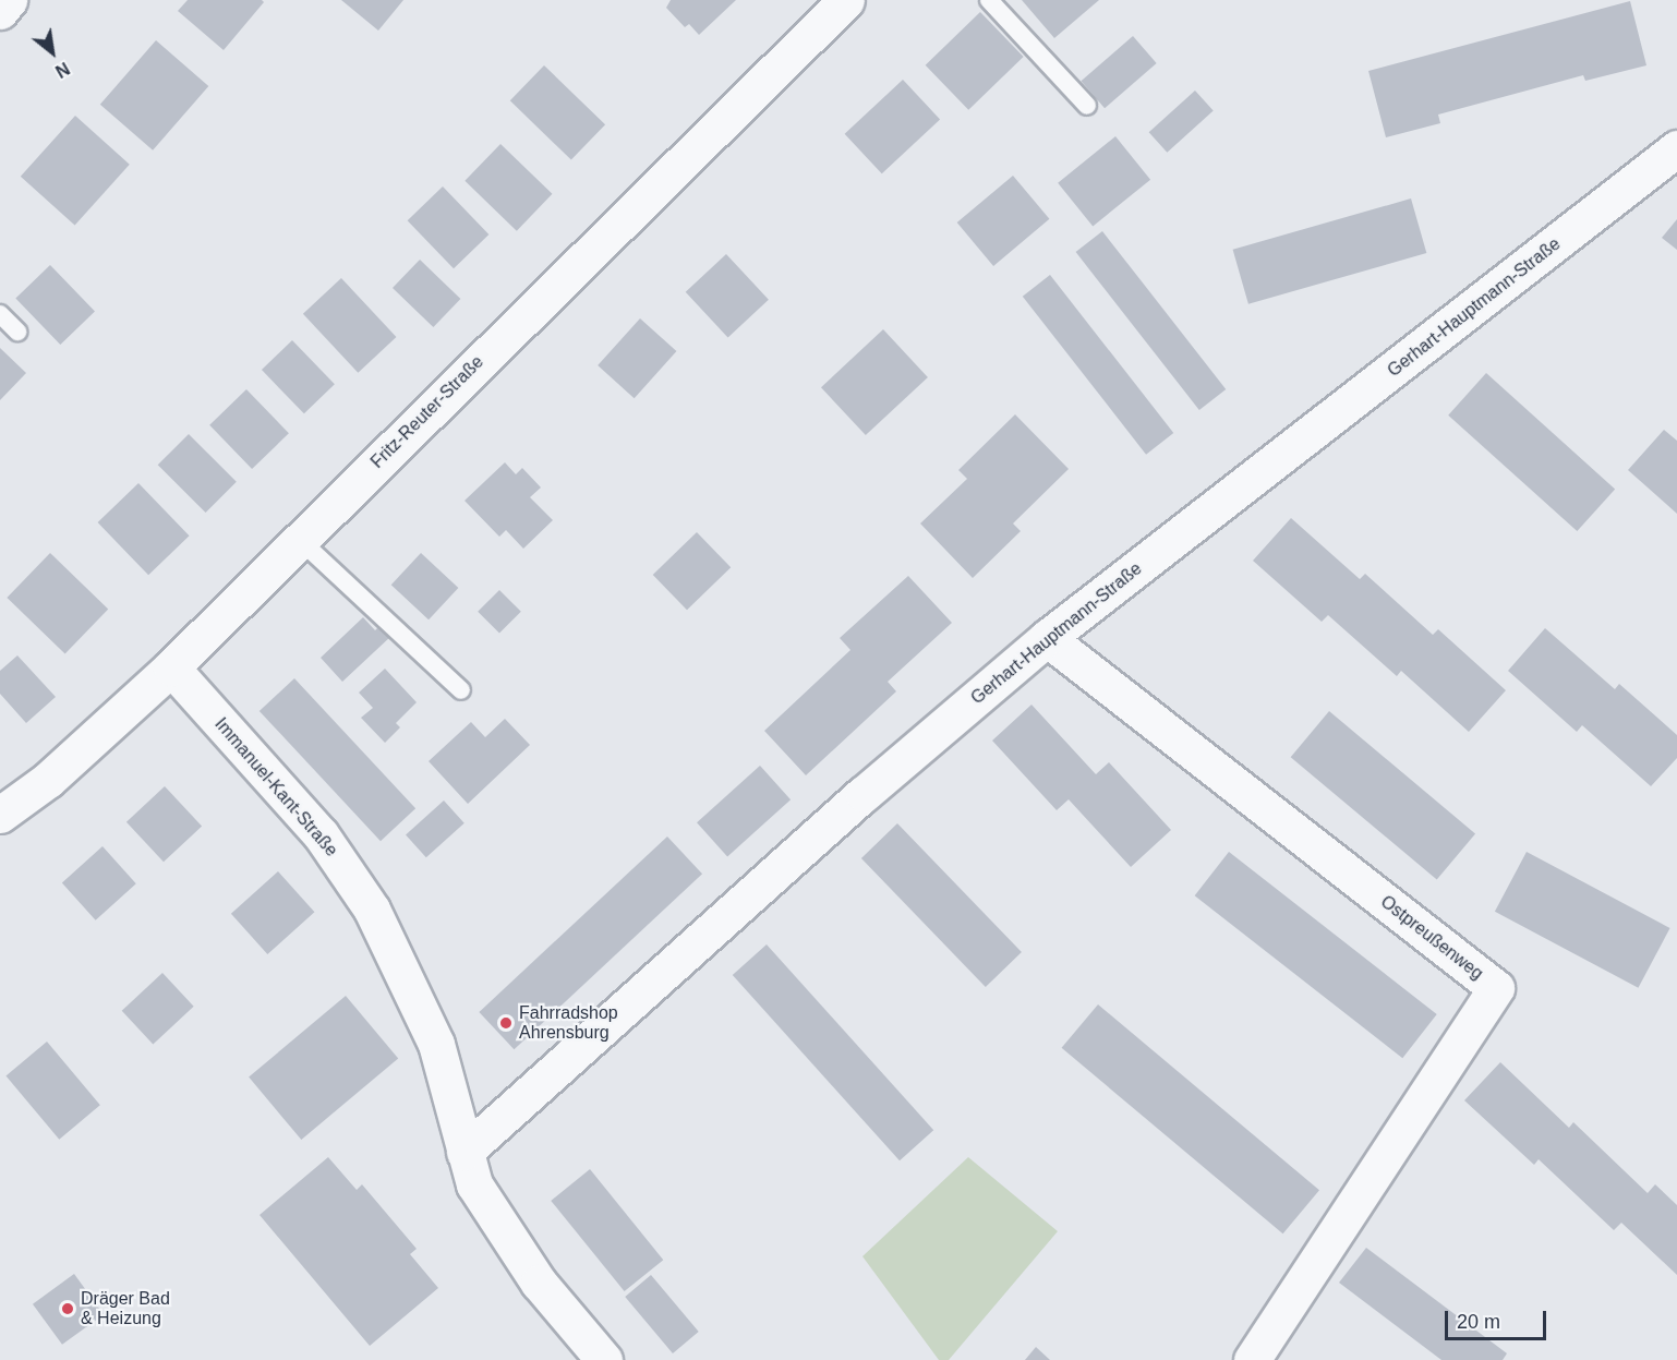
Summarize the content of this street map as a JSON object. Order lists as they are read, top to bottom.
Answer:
{
  "streets": {
    "street": [
      "Gerhart-Hauptmann-Straße",
      "Fritz-Reuter-Straße",
      "Immanuel-Kant-Straße",
      "Ostpreußenweg"
    ]
  },
  "crossings": [
    ["Gerhart-Hauptmann-Straße", "Immanuel-Kant-Straße"],
    ["Gerhart-Hauptmann-Straße", "Ostpreußenweg"],
    ["Fritz-Reuter-Straße", "Immanuel-Kant-Straße"]
  ],
  "places": ["Fahrradshop Ahrensburg", "Dräger Bad & Heizung"],
  "scale_bar": "20 m",
  "north": "bottom right"
}
